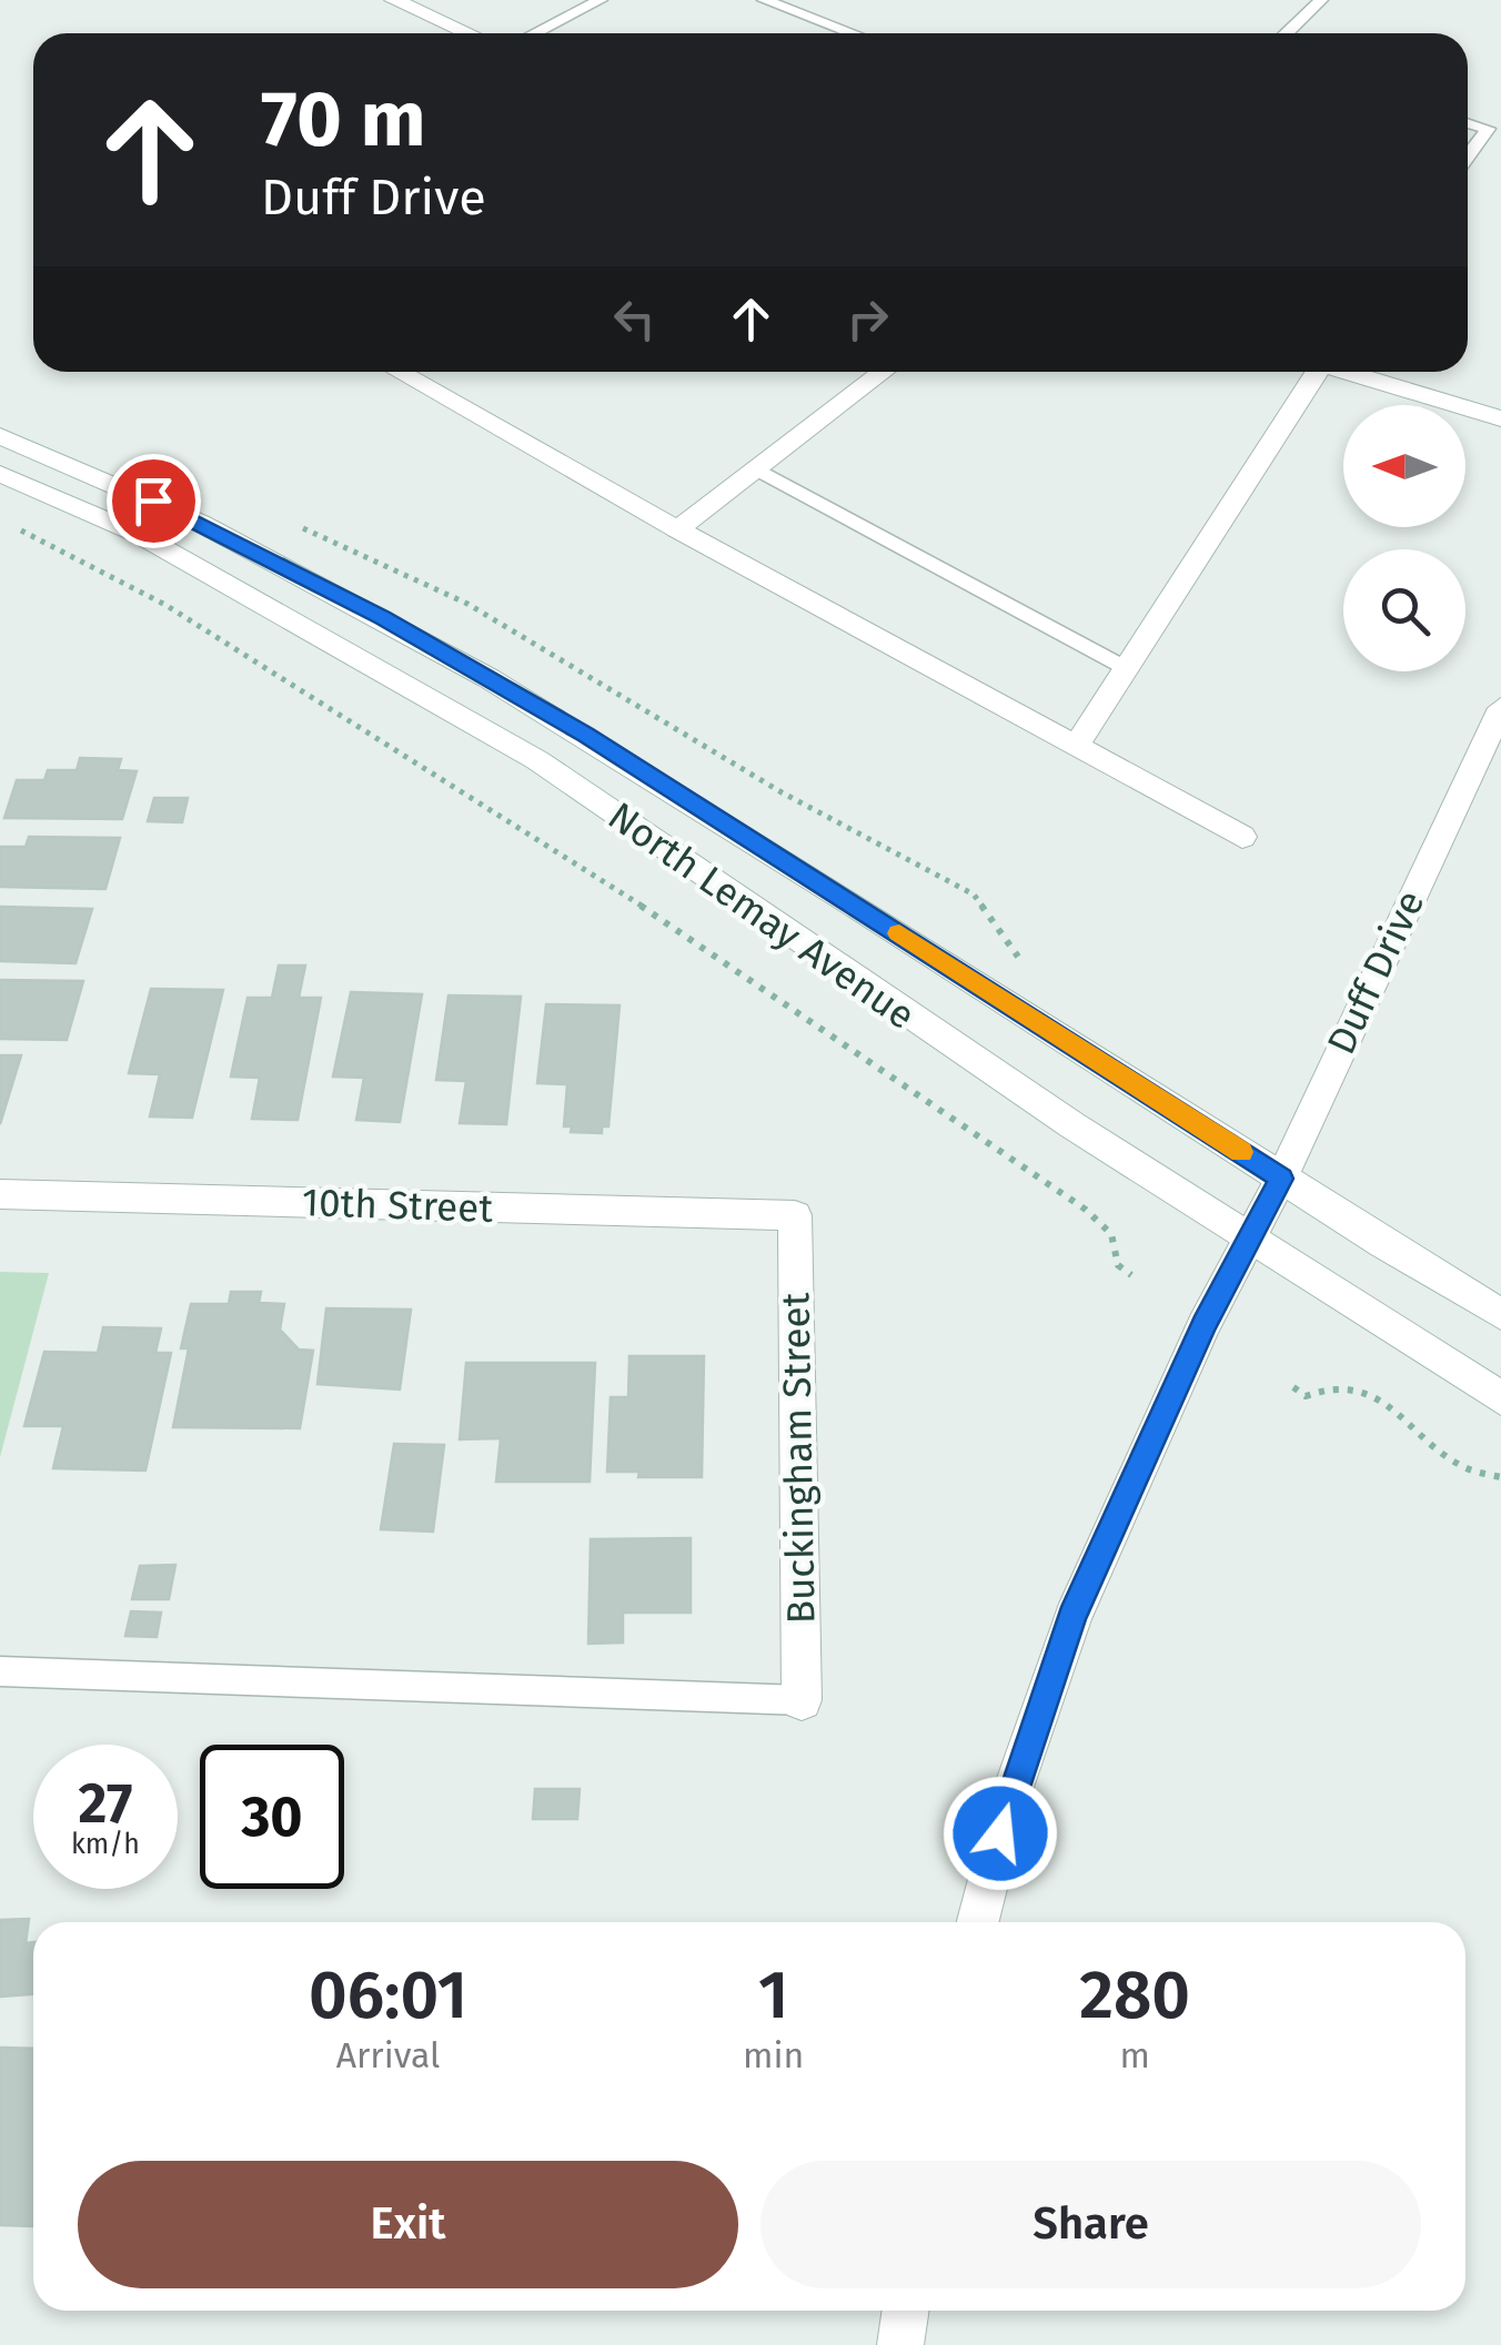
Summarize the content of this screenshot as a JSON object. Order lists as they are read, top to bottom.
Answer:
{
  "streets": {
    "street": [
      "North Lemay Avenue",
      "Duff Drive",
      "10th Street",
      "Buckingham Street"
    ]
  },
  "crossings": [
    ["North Lemay Avenue", "Duff Drive"],
    ["10th Street", "Buckingham Street"]
  ],
  "north": "left",
  "page": {
    "turn": ["70 m", "Duff Drive"],
    "speed": "27 km/h",
    "limit": "30",
    "eta": [
      "06:01",
      "Arrival",
      "1",
      "min",
      "280",
      "m"
    ],
    "buttons": ["Exit", "Share"]
  }
}
